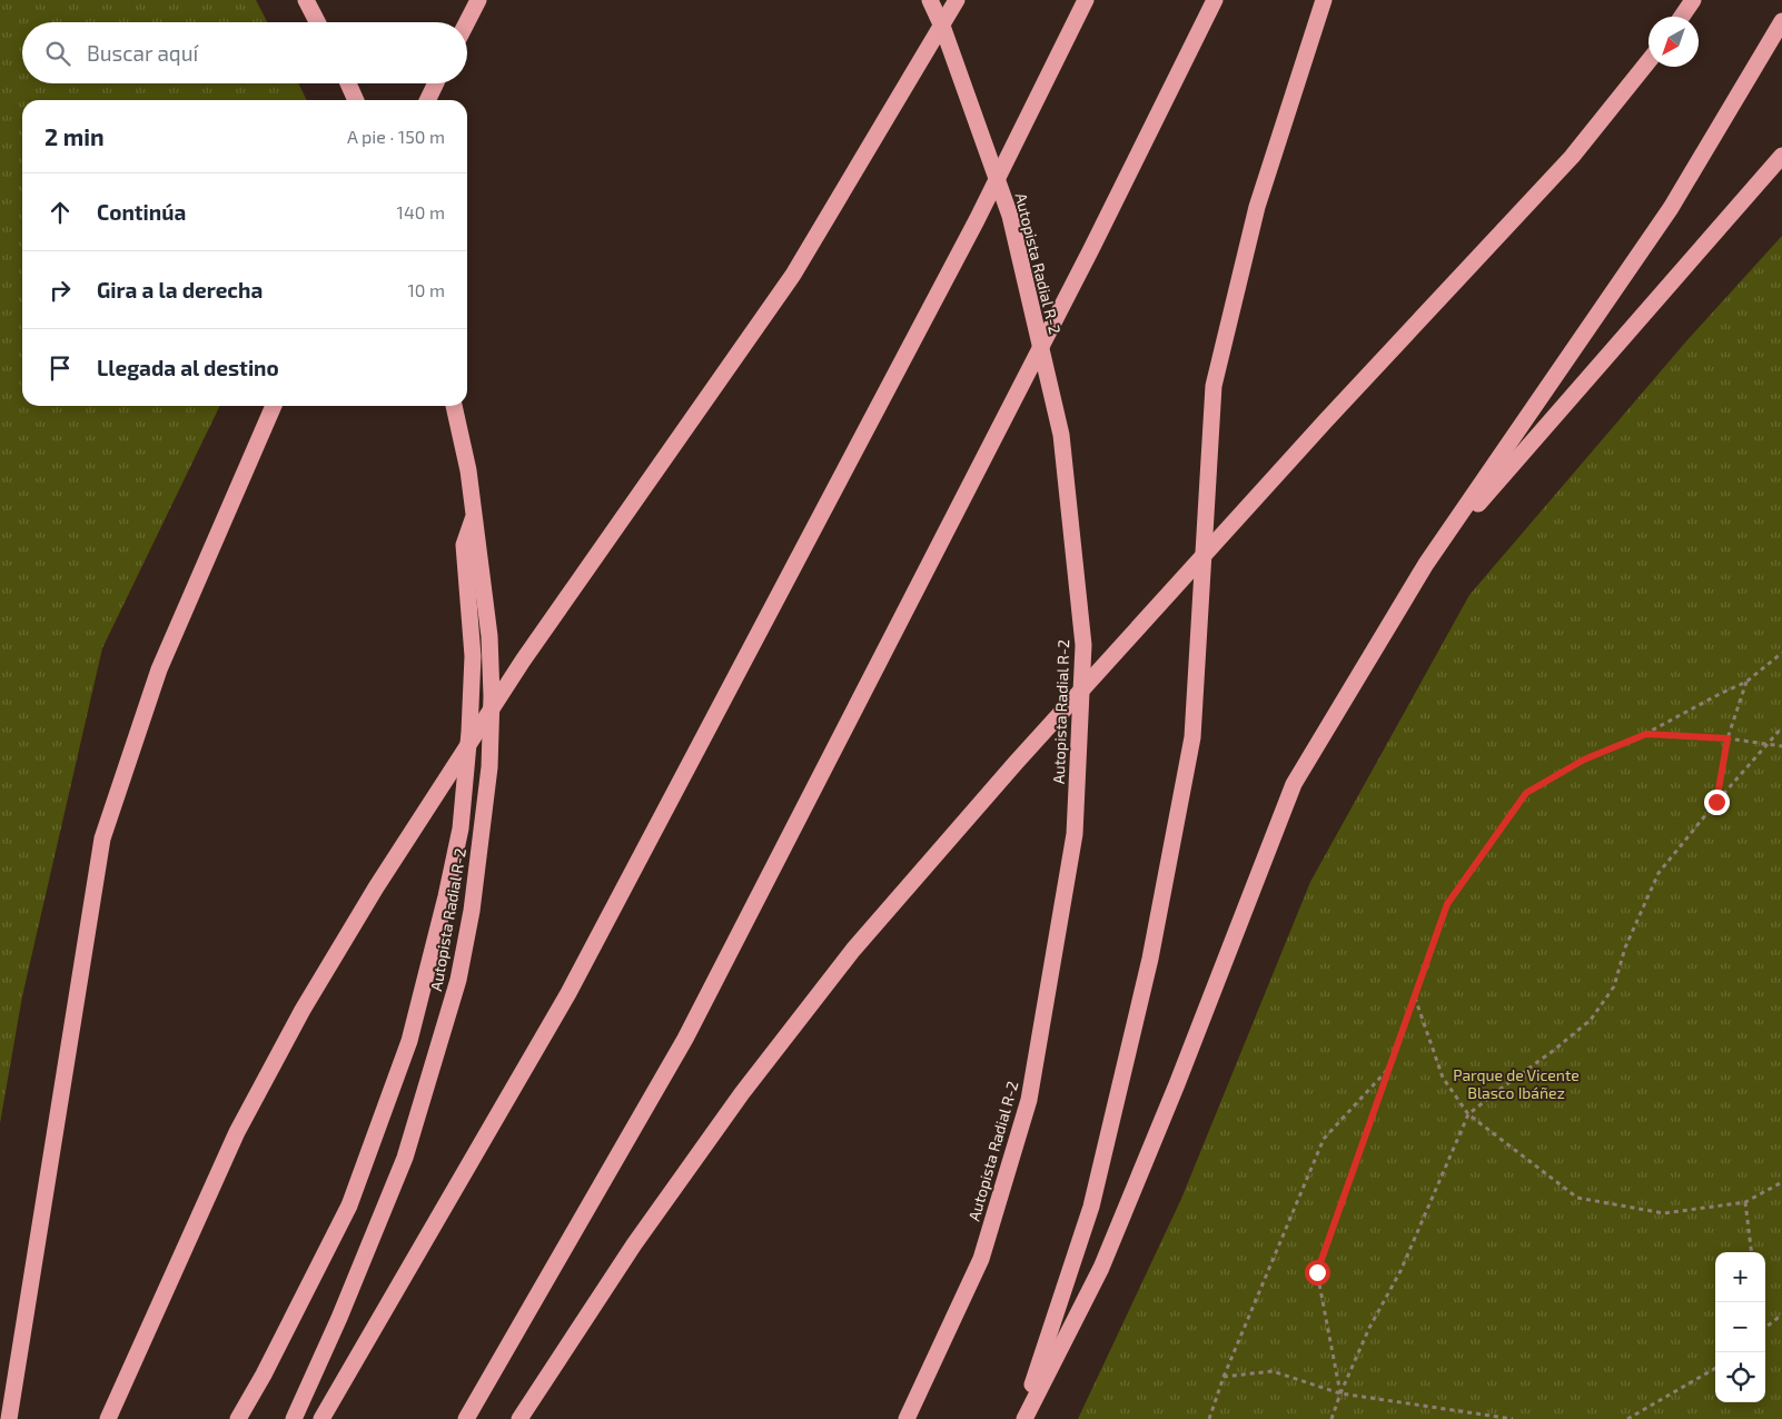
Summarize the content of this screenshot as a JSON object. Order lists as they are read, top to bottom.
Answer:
{
  "streets": {
    "highway": ["Autopista Radial R-2"]
  },
  "parks": ["Parque de Vicente Blasco Ibáñez"],
  "north": "bottom left",
  "page": {
    "search": "Buscar aquí",
    "heading": ["2 min", "A pie · 150 m"],
    "list": [
      ["Continúa", "140 m"],
      ["Gira a la derecha", "10 m"],
      "Llegada al destino"
    ],
    "map_buttons": ["+", "−"]
  }
}
